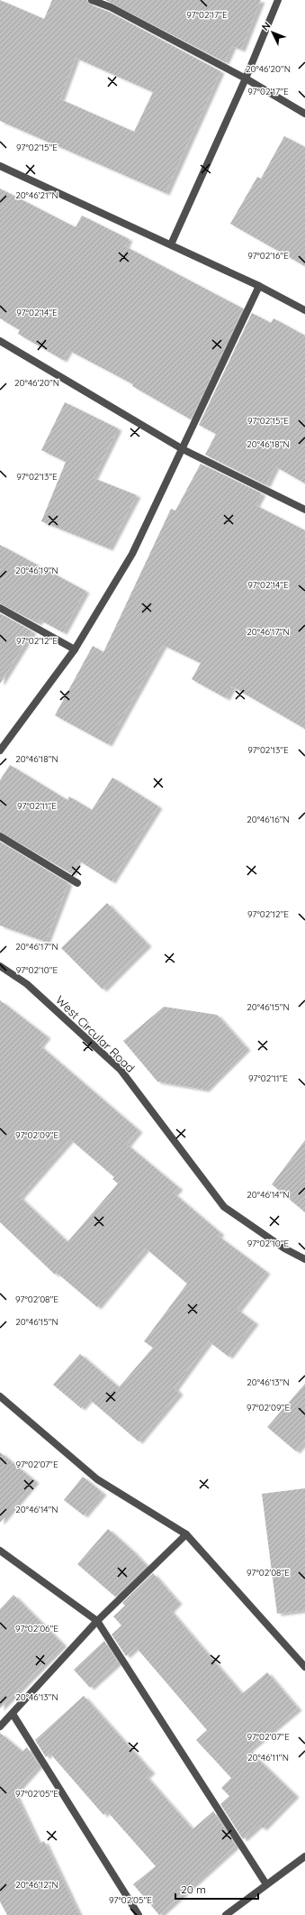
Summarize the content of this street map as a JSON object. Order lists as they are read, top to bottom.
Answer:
{
  "streets": {
    "street": ["West Circular Road"]
  },
  "scale_bar": "20 m",
  "north": "top left",
  "coordinates": [
    "97°02'17\"E",
    "20°46'20\"N",
    "97°02'15\"E",
    "20°46'21\"N",
    "97°02'16\"E",
    "97°02'14\"E",
    "20°46'18\"N",
    "97°02'13\"E",
    "20°46'19\"N",
    "20°46'17\"N",
    "97°02'12\"E",
    "97°02'11\"E",
    "20°46'16\"N",
    "97°02'10\"E",
    "20°46'15\"N",
    "97°02'09\"E",
    "20°46'14\"N",
    "97°02'08\"E",
    "20°46'13\"N",
    "97°02'07\"E",
    "97°02'06\"E",
    "20°46'11\"N",
    "97°02'05\"E",
    "20°46'12\"N"
  ]
}
